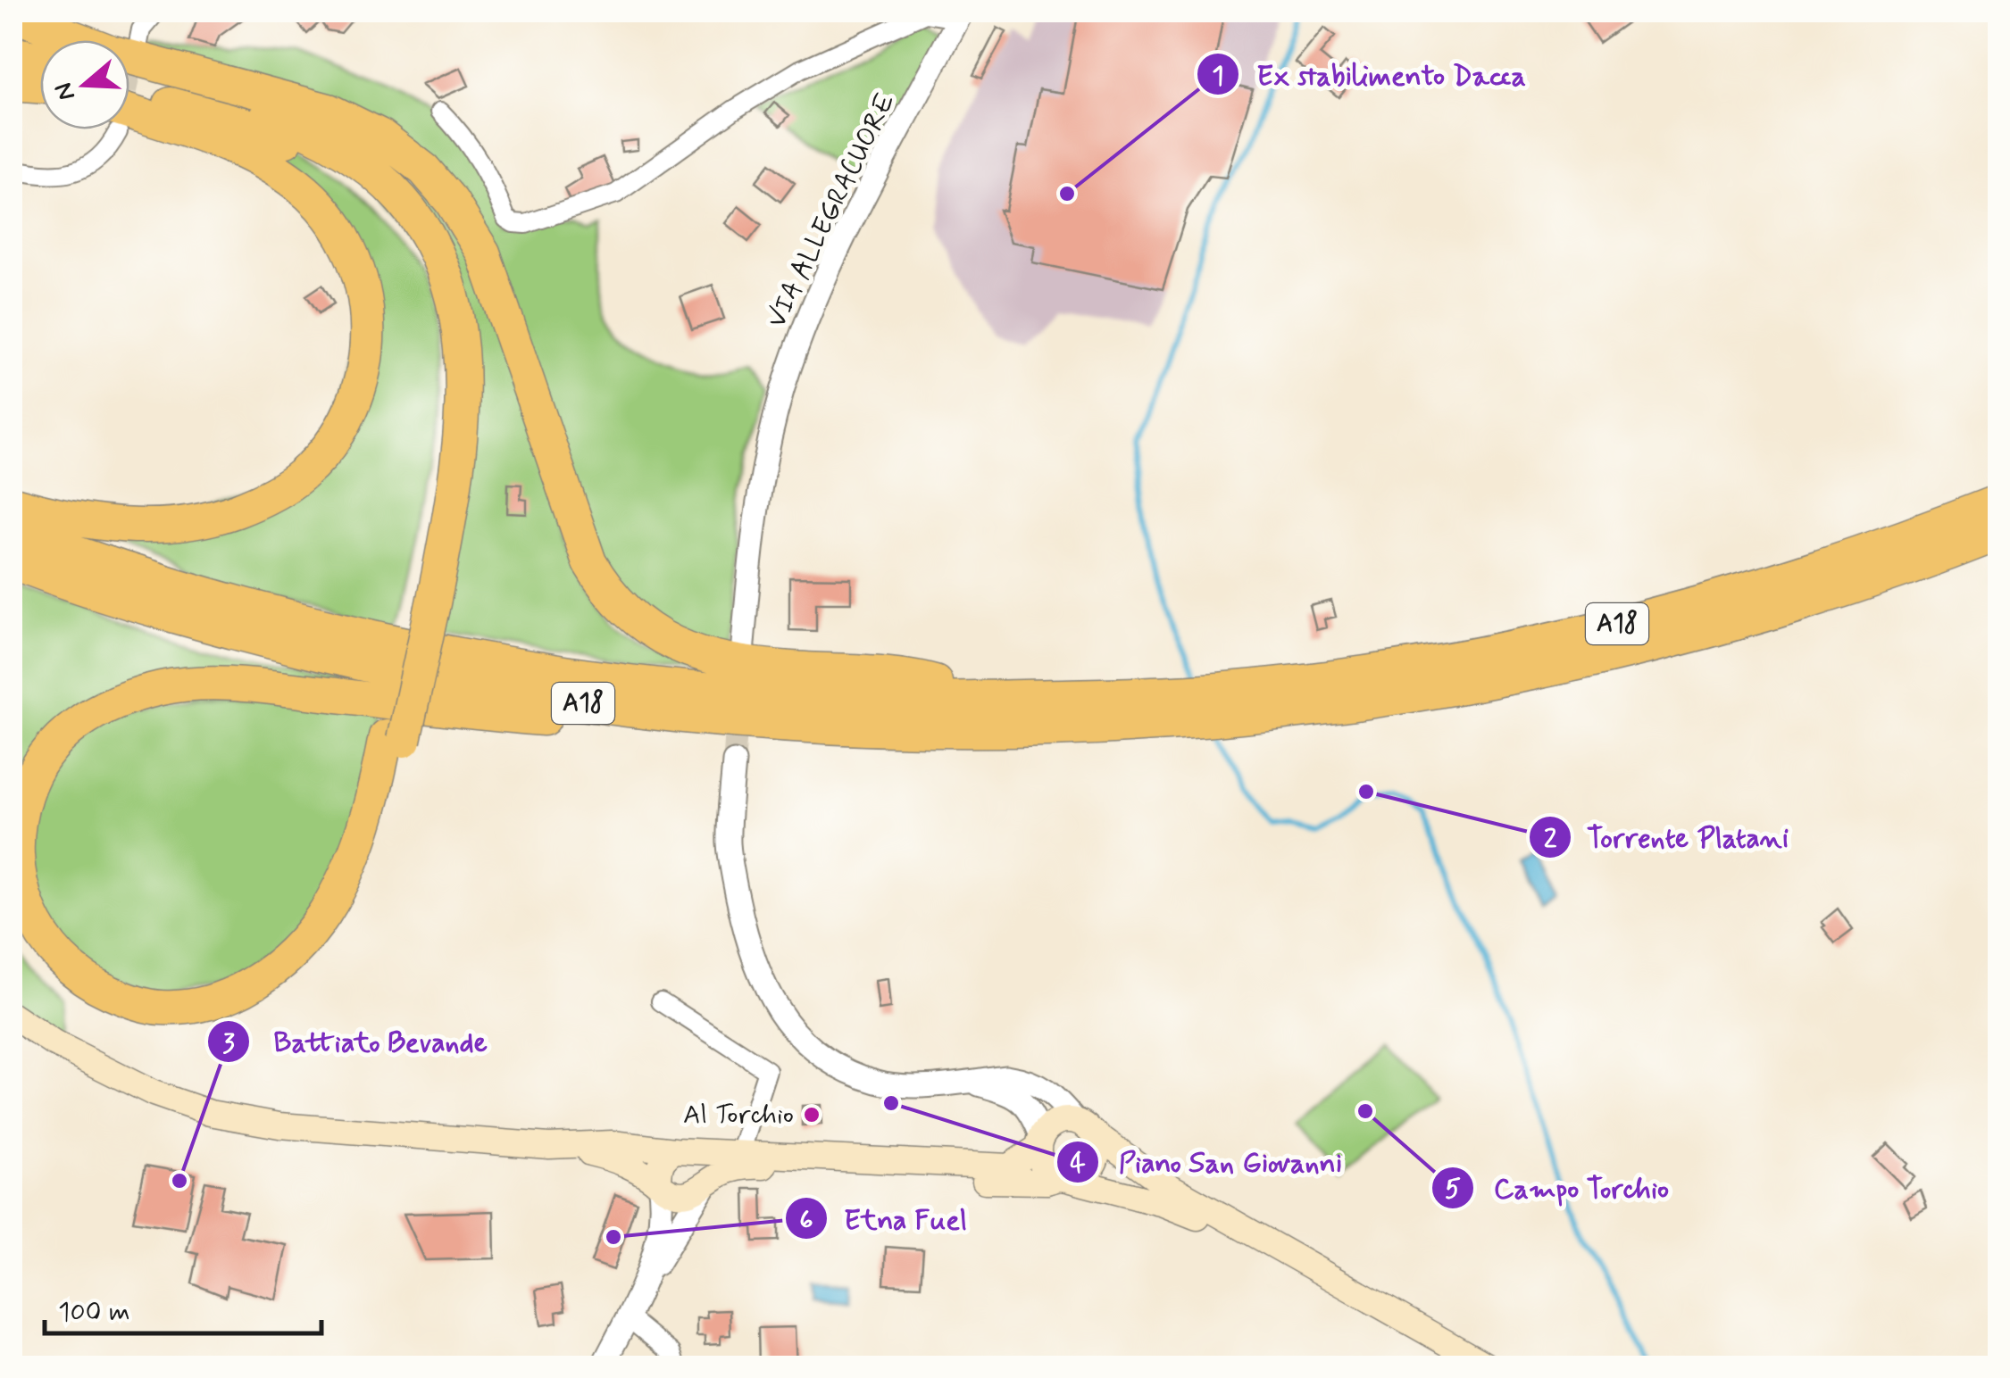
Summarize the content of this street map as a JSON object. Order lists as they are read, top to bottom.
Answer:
{
  "streets": {
    "highway": ["A18"],
    "street": ["VIA ALLEGRACUORE"]
  },
  "places": [
    "Ex stabilimento Dacca",
    "Torrente Platani",
    "Piano San Giovanni",
    "Campo Torchio",
    "Al Torchio",
    "Battiato Bevande",
    "Etna Fuel"
  ],
  "scale_bar": "100 m",
  "north": "left"
}
